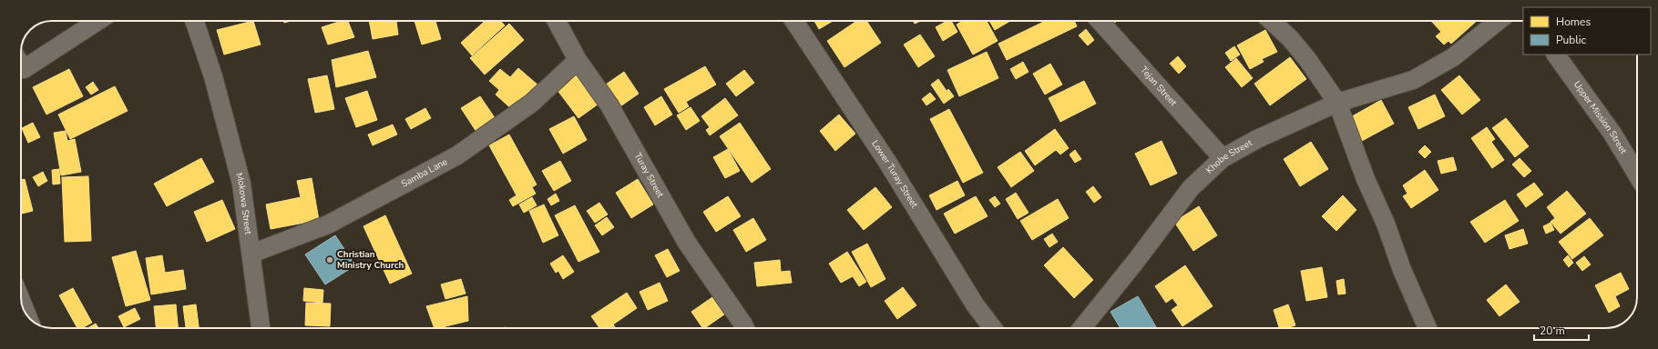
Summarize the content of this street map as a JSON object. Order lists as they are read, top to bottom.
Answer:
{
  "streets": {
    "street": [
      "Tejan Street",
      "Upper Mission Street",
      "Khobe Street",
      "Samba Lane",
      "Lower Turay Street",
      "Turay Street",
      "Mokowa Street"
    ]
  },
  "crossings": [
    ["Tejan Street", "Khobe Street"],
    ["Samba Lane", "Turay Street"],
    ["Samba Lane", "Mokowa Street"]
  ],
  "places": ["Christian Ministry Church"],
  "legend": ["Homes", "Public"],
  "scale_bar": "20 m"
}
